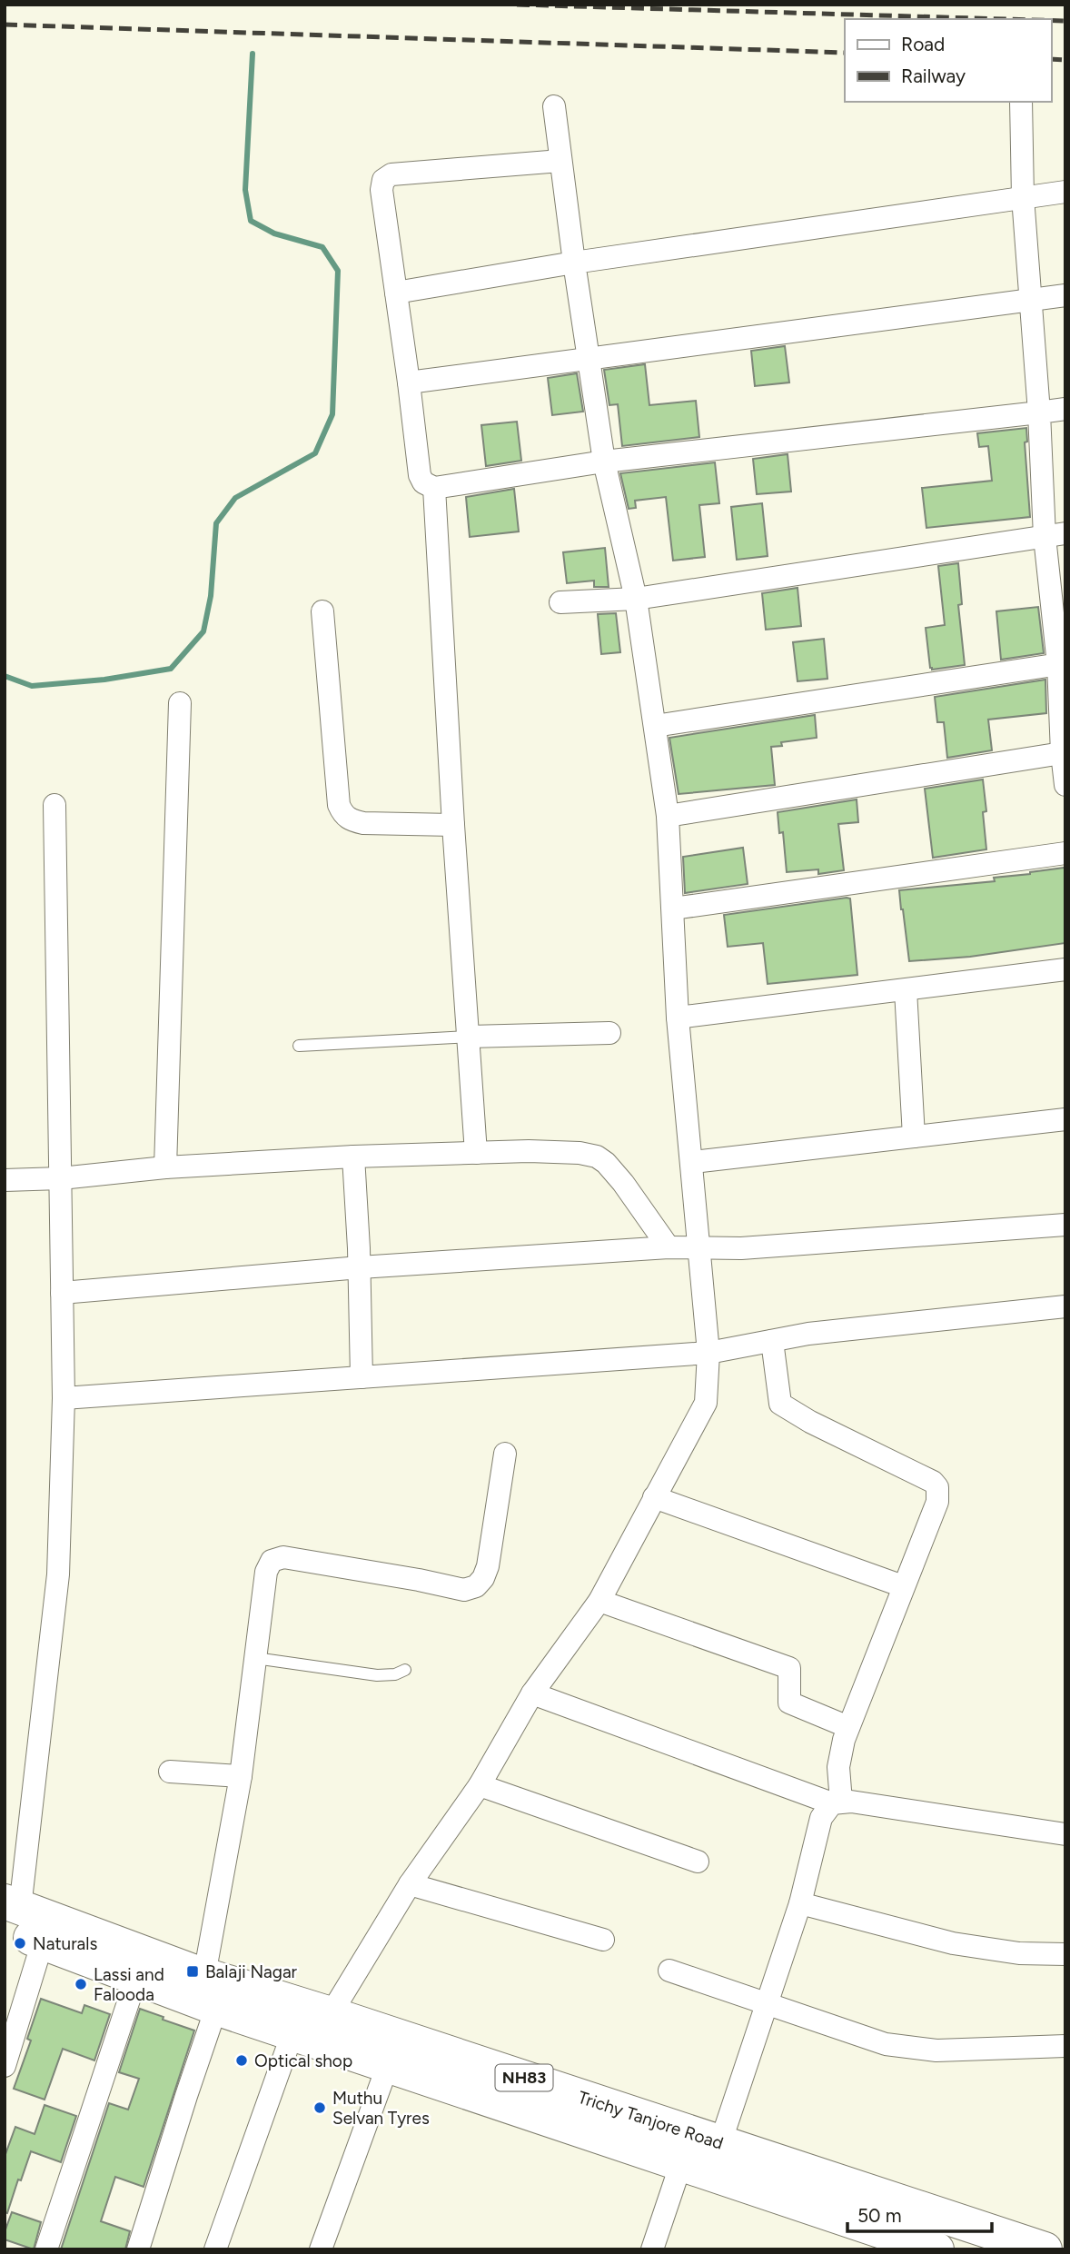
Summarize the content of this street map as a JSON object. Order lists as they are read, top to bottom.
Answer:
{
  "streets": {
    "highway": ["NH83", "Trichy Tanjore Road"]
  },
  "places": {
    "other": [
      "Naturals",
      "Lassi and Falooda",
      "Optical shop",
      "Muthu Selvan Tyres"
    ],
    "transit": ["Balaji Nagar"]
  },
  "legend": ["Road", "Railway"],
  "scale_bar": "50 m"
}
